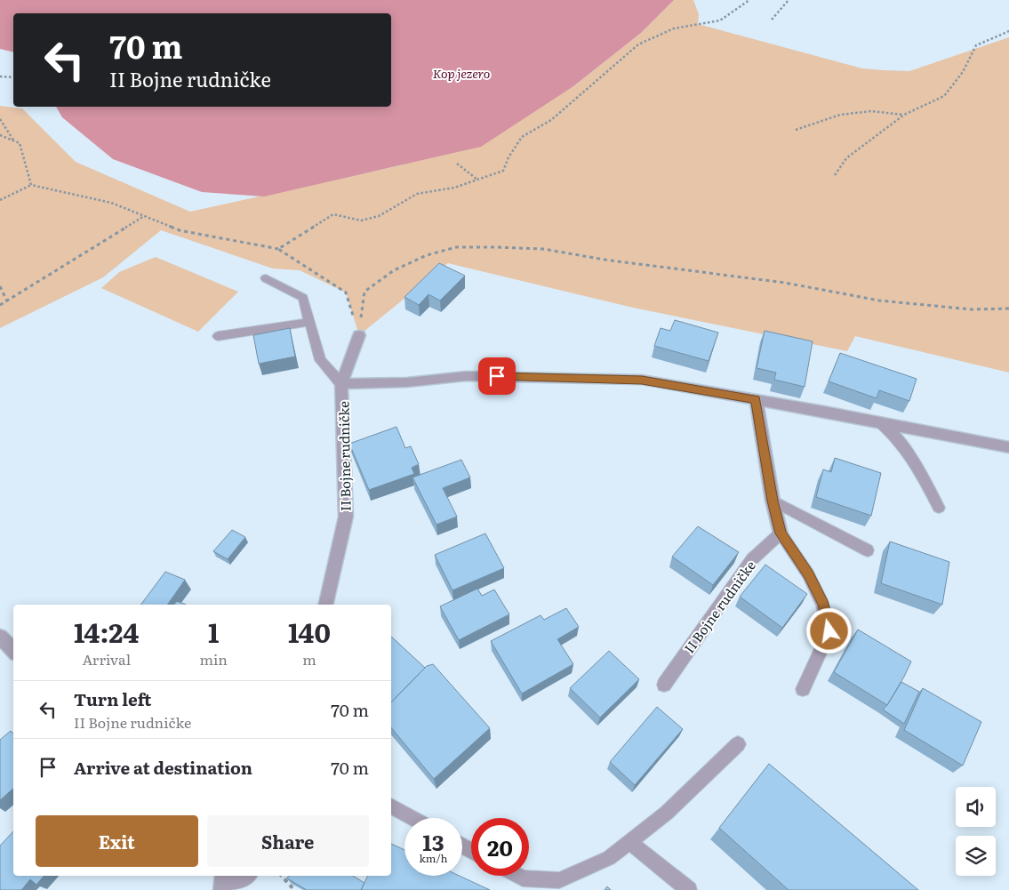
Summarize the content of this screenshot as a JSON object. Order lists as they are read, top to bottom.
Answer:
{
  "streets": {
    "street": ["II Bojne rudničke"]
  },
  "water": ["Kop jezero"],
  "page": {
    "turn": ["70 m", "II Bojne rudničke"],
    "eta": [
      "14:24",
      "Arrival",
      "1",
      "min",
      "140",
      "m"
    ],
    "list": [
      {
        "name": "Turn left",
        "note": "II Bojne rudničke",
        "value": "70 m"
      },
      {
        "name": "Arrive at destination",
        "value": "70 m"
      }
    ],
    "buttons": ["Exit", "Share"],
    "speed": "13 km/h",
    "limit": "20"
  }
}
